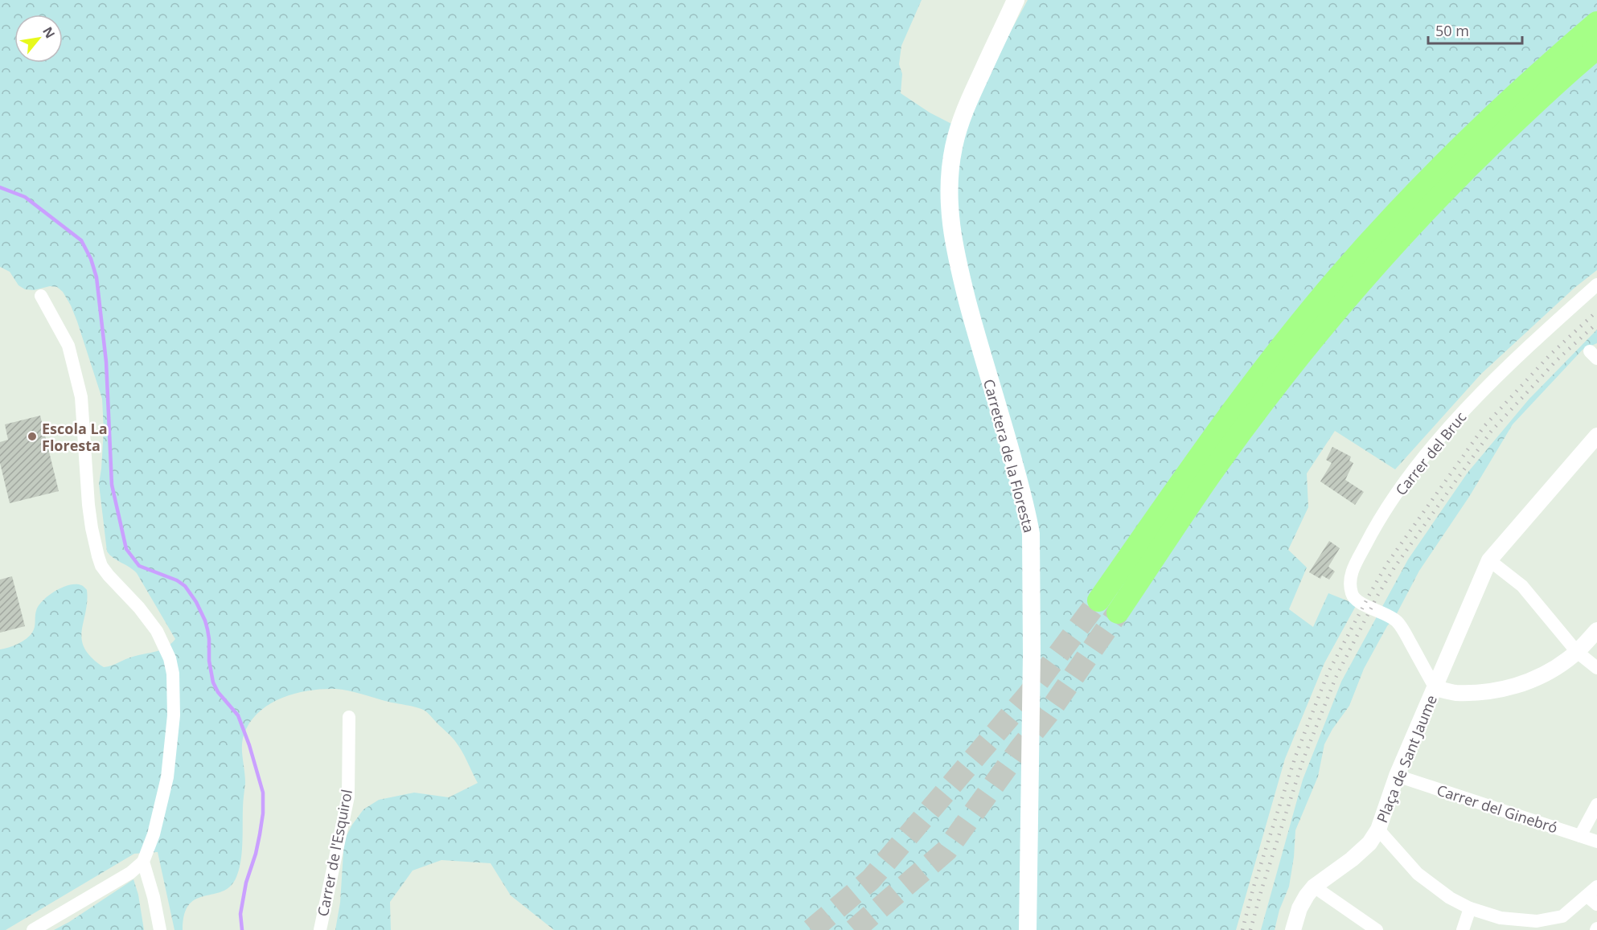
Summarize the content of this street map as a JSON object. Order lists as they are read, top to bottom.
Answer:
{
  "streets": {
    "main road": ["Carretera de la Floresta"],
    "street": [
      "Carrer del Bruc",
      "Plaça de Sant Jaume",
      "Carrer del Ginebró",
      "Carrer de l'Esquirol"
    ]
  },
  "crossings": [
    ["Carrer del Bruc", "Plaça de Sant Jaume"],
    ["Plaça de Sant Jaume", "Carrer del Ginebró"]
  ],
  "places": ["Escola La Floresta"],
  "scale_bar": "50 m",
  "north": "top right"
}
